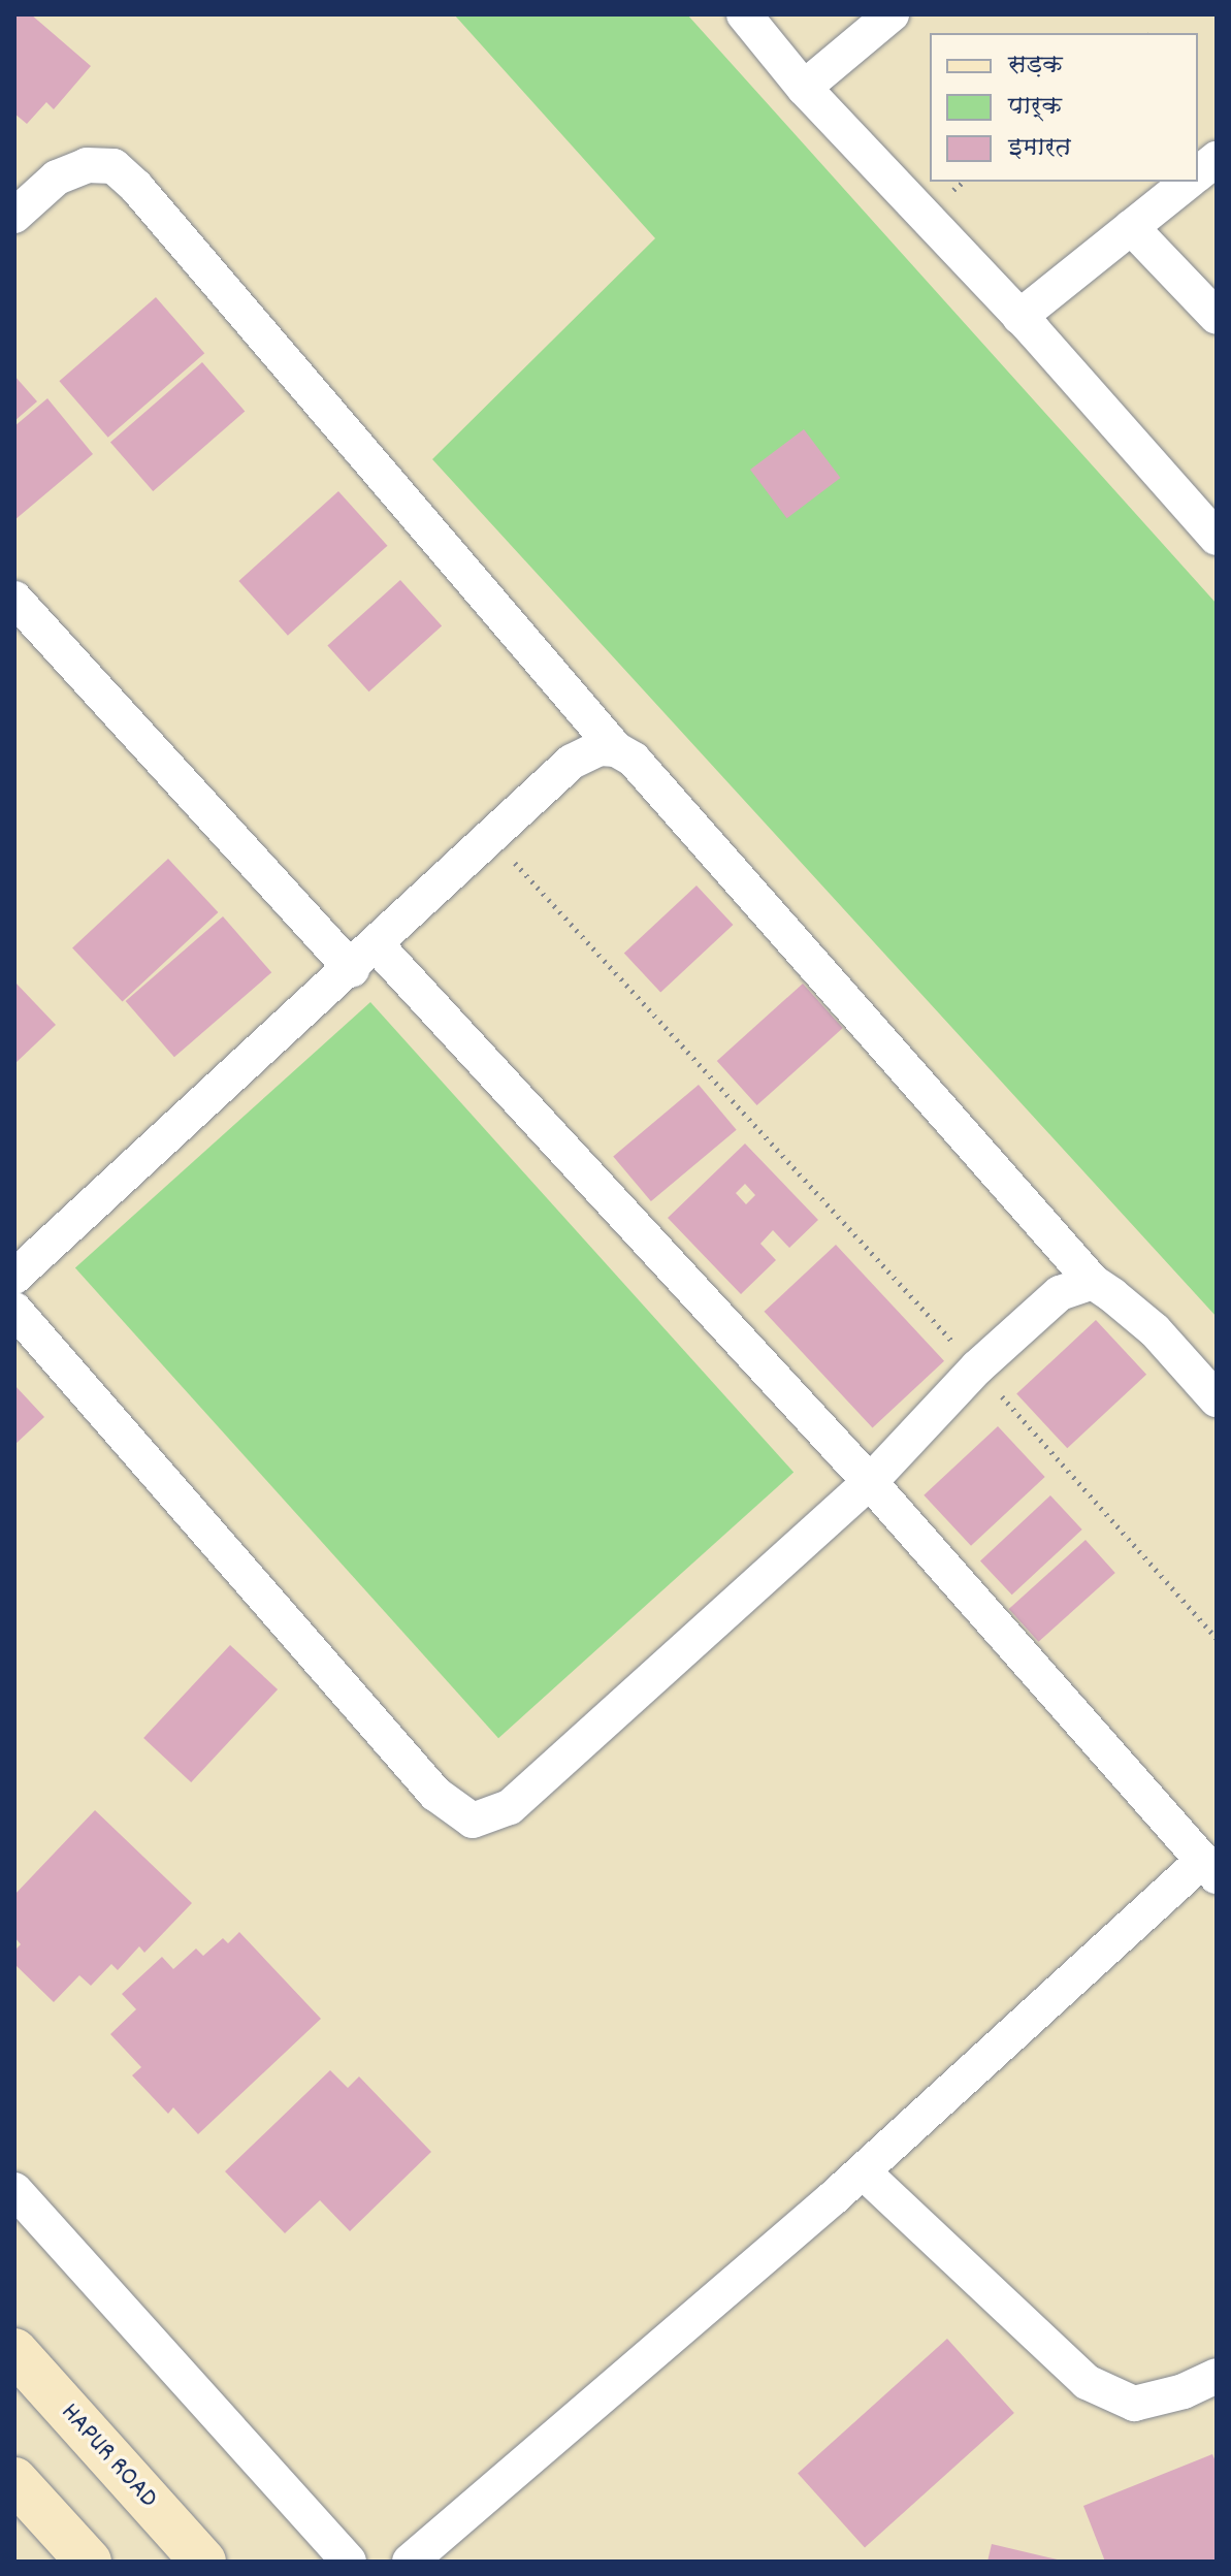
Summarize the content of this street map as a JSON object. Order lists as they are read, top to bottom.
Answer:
{
  "streets": {
    "main road": ["HAPUR ROAD"]
  },
  "legend": ["सड़क", "पार्क", "इमारत"]
}
